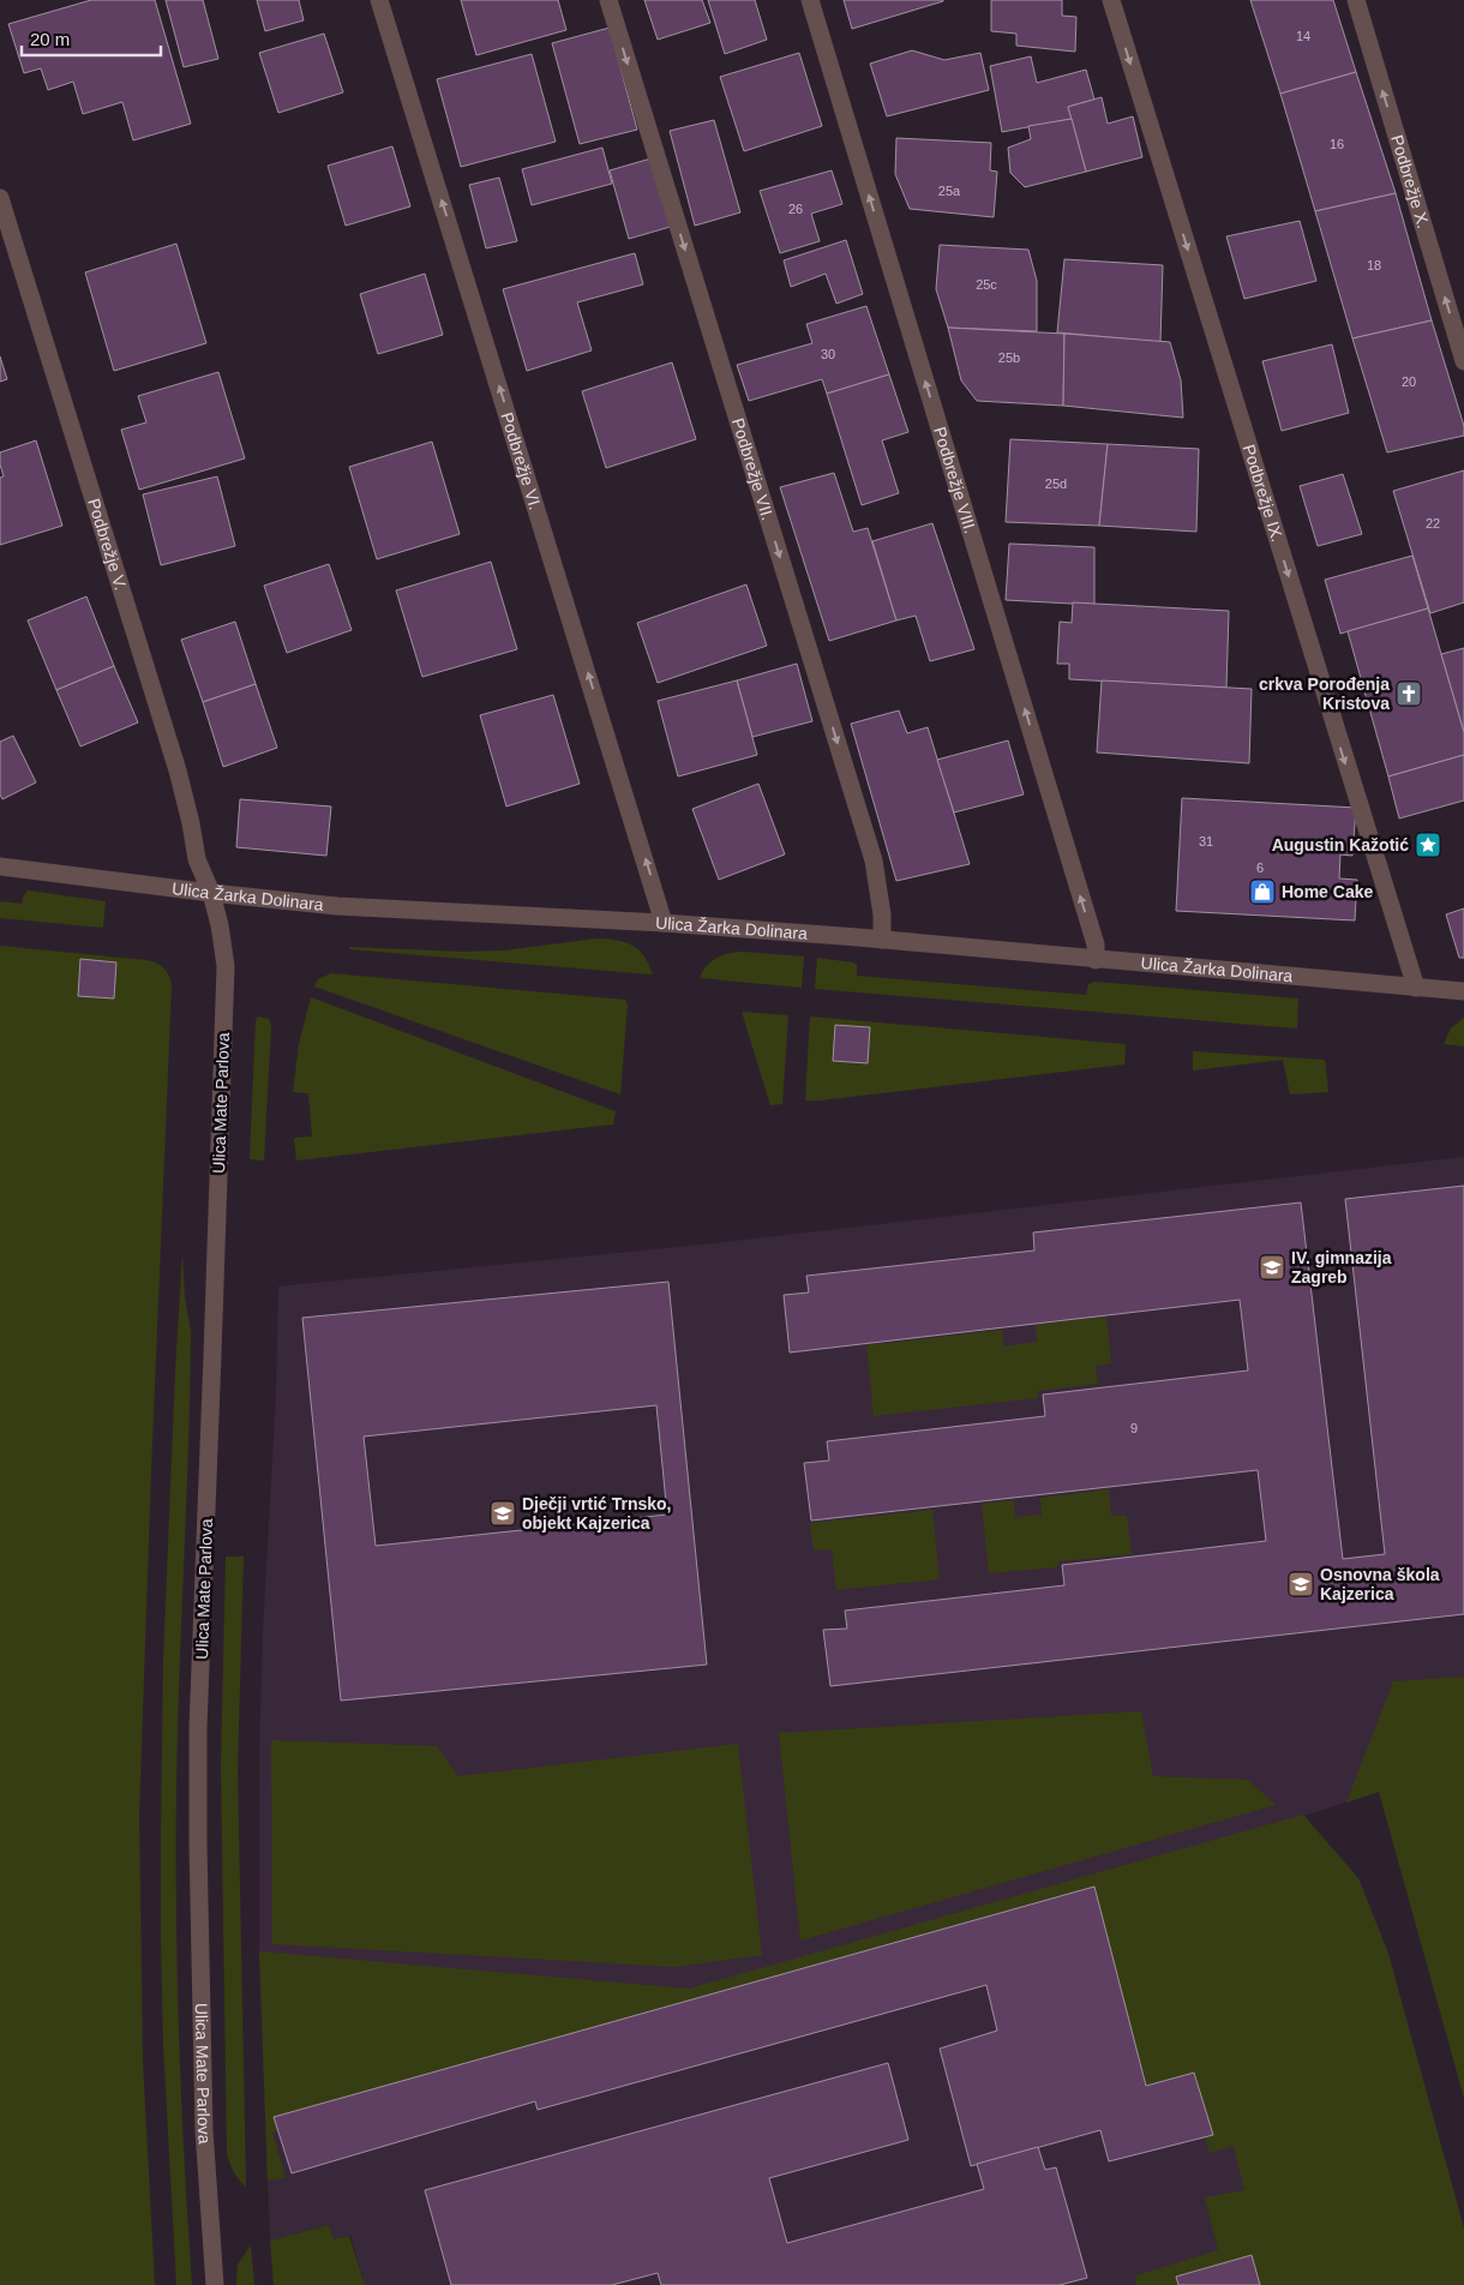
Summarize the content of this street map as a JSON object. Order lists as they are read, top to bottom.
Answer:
{
  "streets": {
    "street": [
      "Podbrežje X.",
      "Podbrežje VI.",
      "Podbrežje VII.",
      "Podbrežje VIII.",
      "Podbrežje IX.",
      "Podbrežje V.",
      "Ulica Žarka Dolinara",
      "Ulica Mate Parlova"
    ]
  },
  "crossings": [
    ["Podbrežje VI.", "Ulica Žarka Dolinara"],
    ["Podbrežje VII.", "Ulica Žarka Dolinara"],
    ["Podbrežje VIII.", "Ulica Žarka Dolinara"],
    ["Podbrežje IX.", "Ulica Žarka Dolinara"],
    ["Podbrežje V.", "Ulica Žarka Dolinara"],
    ["Podbrežje V.", "Ulica Mate Parlova"],
    ["Ulica Žarka Dolinara", "Ulica Mate Parlova"]
  ],
  "one_way": [
    "Podbrežje X.",
    "Podbrežje VI.",
    "Podbrežje VII.",
    "Podbrežje VIII.",
    "Podbrežje IX."
  ],
  "places": {
    "church": ["crkva Porođenja Kristova"],
    "place": ["Augustin Kažotić"],
    "shop": ["Home Cake"],
    "school or university": ["IV. gimnazija Zagreb", "Dječji vrtić Trnsko, objekt Kajzerica", "Osnovna škola Kajzerica"]
  },
  "house_numbers": [
    "14",
    "16",
    "25a",
    "26",
    "18",
    "25c",
    "30",
    "25b",
    "20",
    "25d",
    "22",
    "31",
    "6",
    "9"
  ],
  "scale_bar": "20 m"
}
